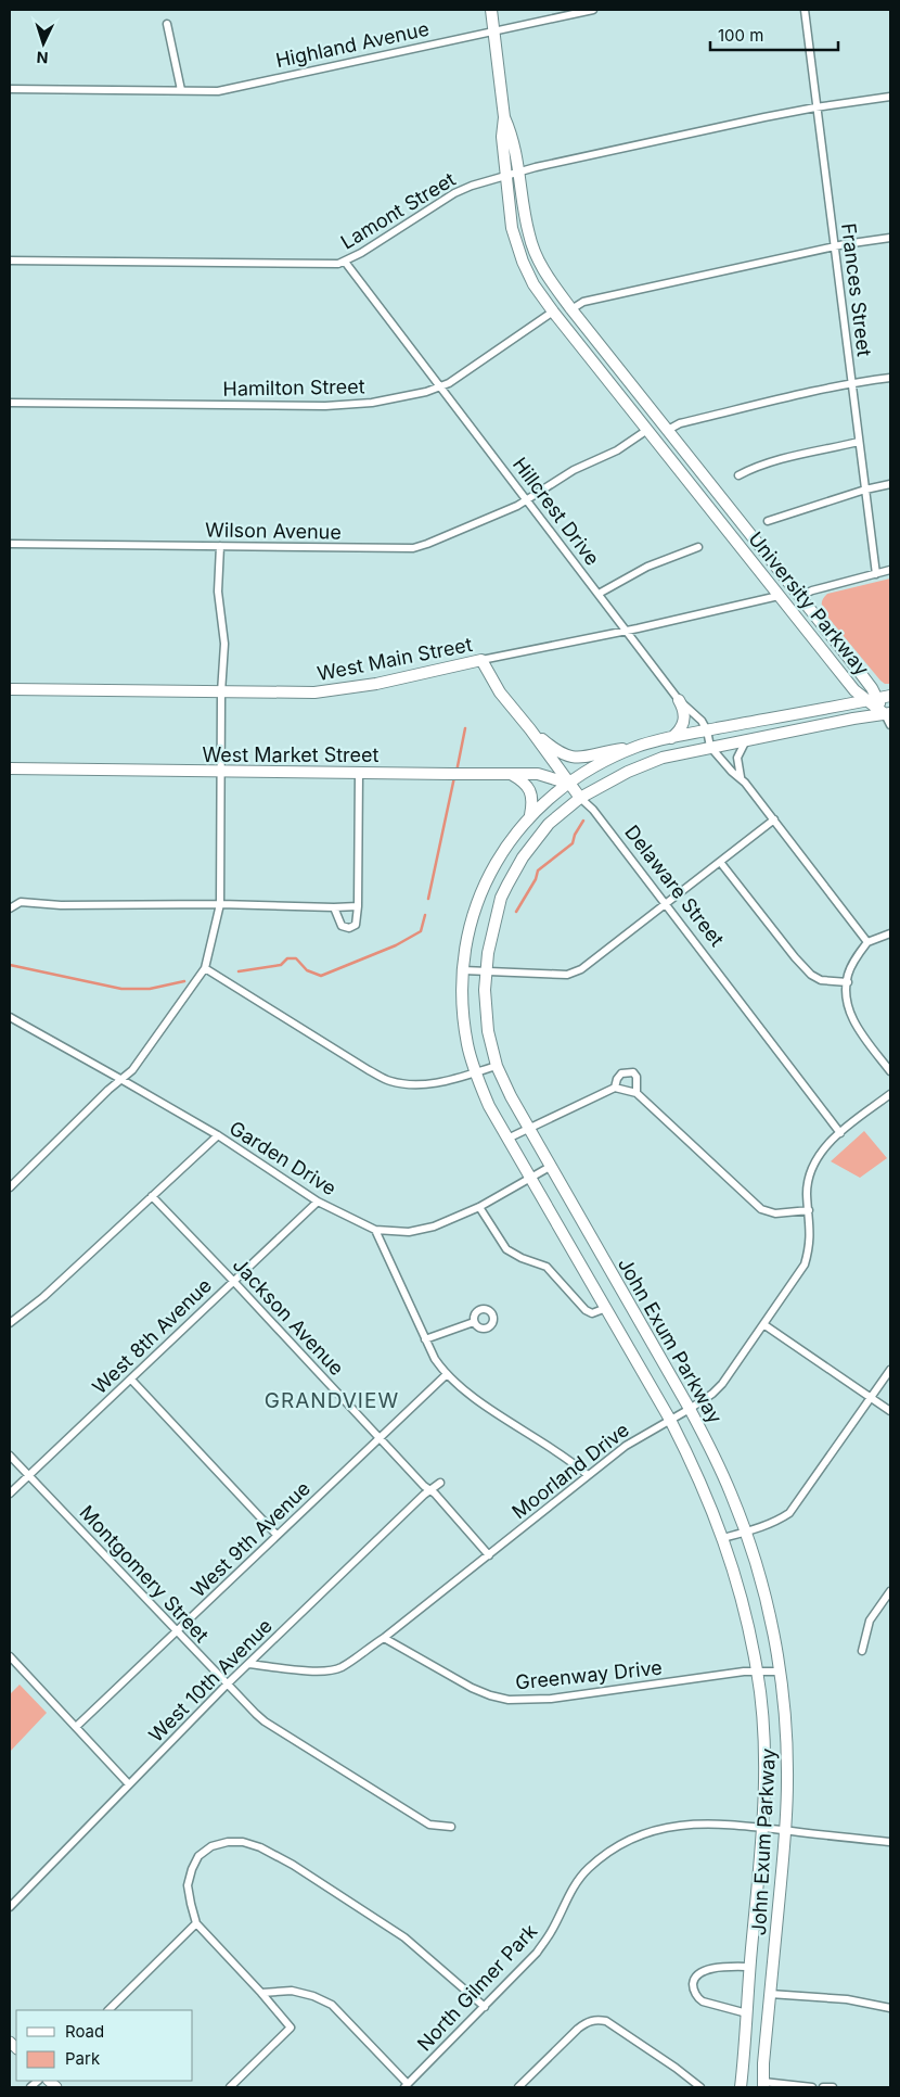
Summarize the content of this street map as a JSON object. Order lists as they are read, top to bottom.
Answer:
{
  "streets": {
    "main road": [
      "University Parkway",
      "West Main Street",
      "West Market Street",
      "Delaware Street",
      "John Exum Parkway"
    ],
    "street": [
      "Highland Avenue",
      "Lamont Street",
      "Frances Street",
      "Hamilton Street",
      "Hillcrest Drive",
      "Wilson Avenue",
      "Garden Drive",
      "Jackson Avenue",
      "West 8th Avenue",
      "Moorland Drive",
      "West 9th Avenue",
      "Montgomery Street",
      "Greenway Drive",
      "West 10th Avenue",
      "North Gilmer Park"
    ]
  },
  "crossings": [
    ["Highland Avenue", "University Parkway"],
    ["Lamont Street", "Frances Street"],
    ["Lamont Street", "Hillcrest Drive"],
    ["Lamont Street", "University Parkway"],
    ["Hamilton Street", "Hillcrest Drive"],
    ["Hamilton Street", "University Parkway"],
    ["Hillcrest Drive", "Wilson Avenue"],
    ["Hillcrest Drive", "West Main Street"],
    ["Hillcrest Drive", "John Exum Parkway"],
    ["Wilson Avenue", "University Parkway"],
    ["University Parkway", "West Main Street"],
    ["West Main Street", "Delaware Street"],
    ["West Market Street", "Delaware Street"],
    ["West Market Street", "John Exum Parkway"],
    ["Delaware Street", "John Exum Parkway"],
    ["Delaware Street", "Moorland Drive"],
    ["Garden Drive", "West 8th Avenue"],
    ["Garden Drive", "John Exum Parkway"],
    ["Jackson Avenue", "West 8th Avenue"],
    ["Jackson Avenue", "Moorland Drive"],
    ["Jackson Avenue", "West 9th Avenue"],
    ["Jackson Avenue", "West 10th Avenue"],
    ["West 8th Avenue", "Montgomery Street"],
    ["John Exum Parkway", "Moorland Drive"],
    ["John Exum Parkway", "Greenway Drive"],
    ["John Exum Parkway", "North Gilmer Park"],
    ["Moorland Drive", "Greenway Drive"],
    ["Moorland Drive", "West 10th Avenue"],
    ["West 9th Avenue", "Montgomery Street"],
    ["Montgomery Street", "West 10th Avenue"]
  ],
  "districts": ["GRANDVIEW"],
  "legend": ["Road", "Park"],
  "scale_bar": "100 m",
  "north": "bottom"
}
